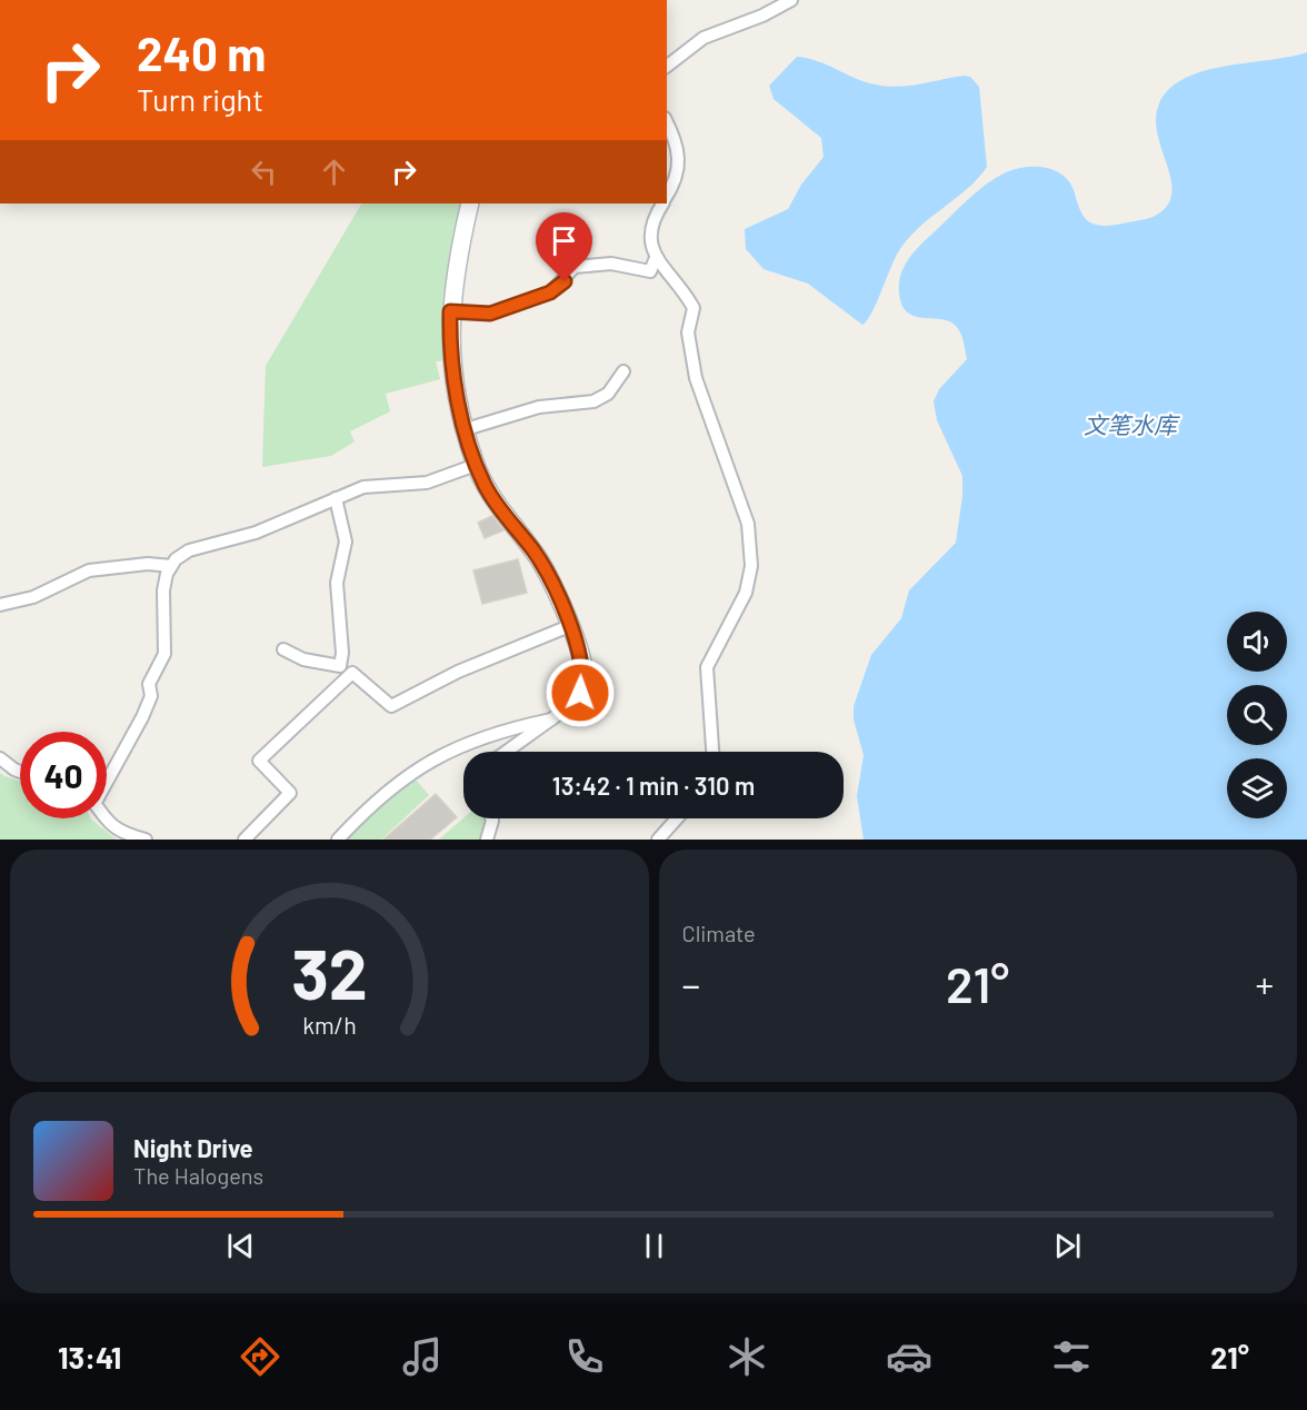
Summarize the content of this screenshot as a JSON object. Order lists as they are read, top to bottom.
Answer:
{
  "water": ["文笔水库"],
  "page": {
    "turn": ["240 m", "Turn right"],
    "limit": "40",
    "trip": "13:42 · 1 min · 310 m",
    "tile": "Climate",
    "heat": ["−", "21°", "+"],
    "song": ["Night Drive", "The Halogens"],
    "tabs": ["13:41", "21°"],
    "gauge": ["32", "km/h"]
  }
}
